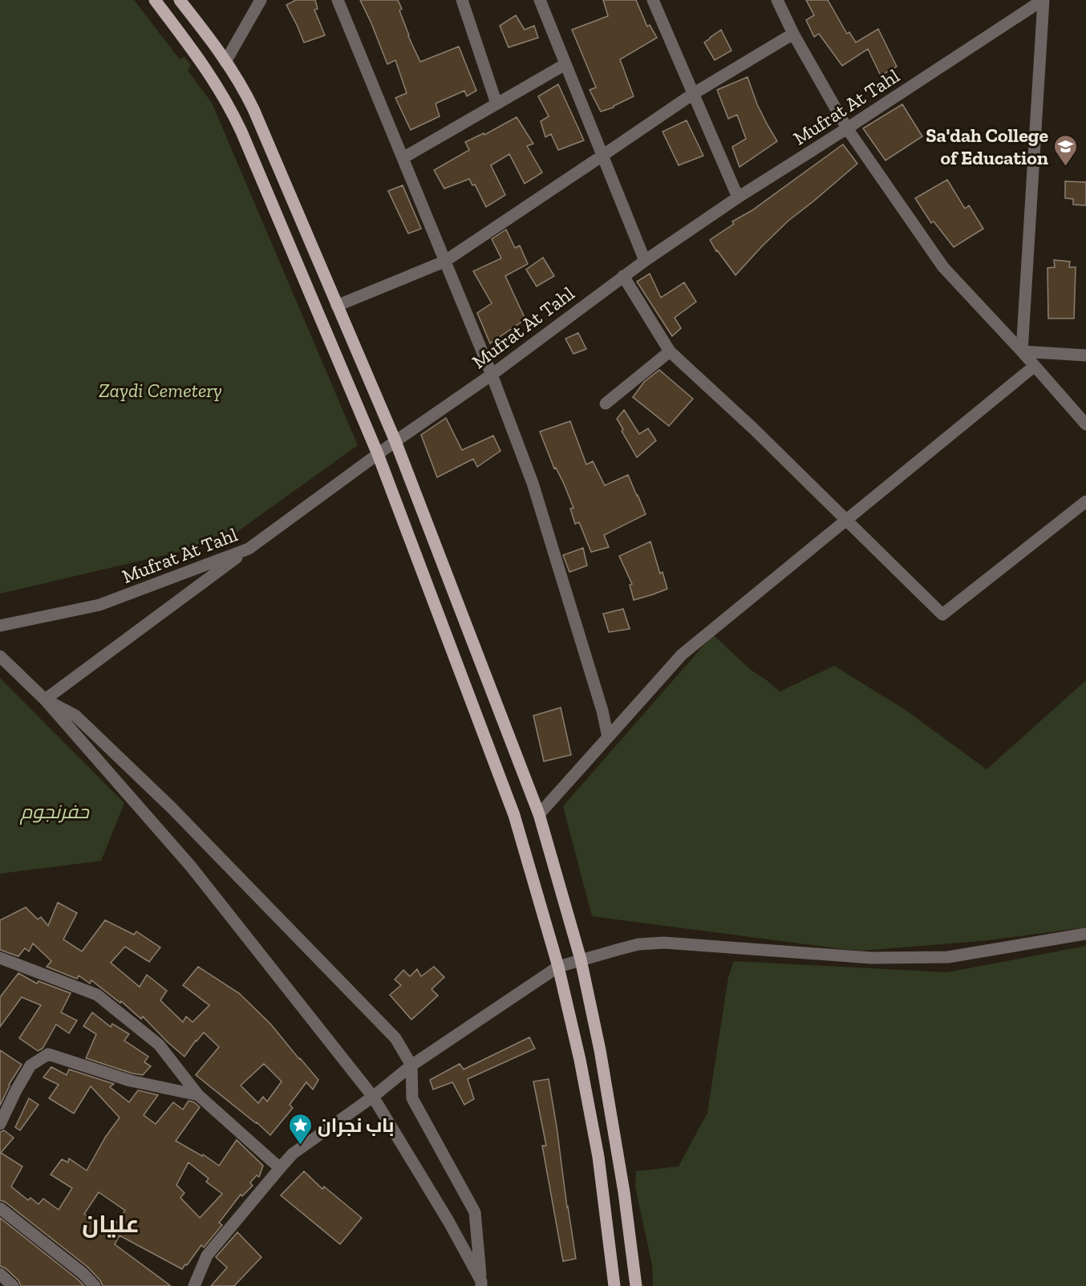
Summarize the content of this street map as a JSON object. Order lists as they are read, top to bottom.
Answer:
{
  "streets": {
    "street": ["Mufrat At Tahl"]
  },
  "districts": ["عليان"],
  "parks": ["Zaydi Cemetery", "حفرنجوم"],
  "places": {
    "school or university": ["Sa'dah College of Education"],
    "place": ["باب نجران"]
  }
}
